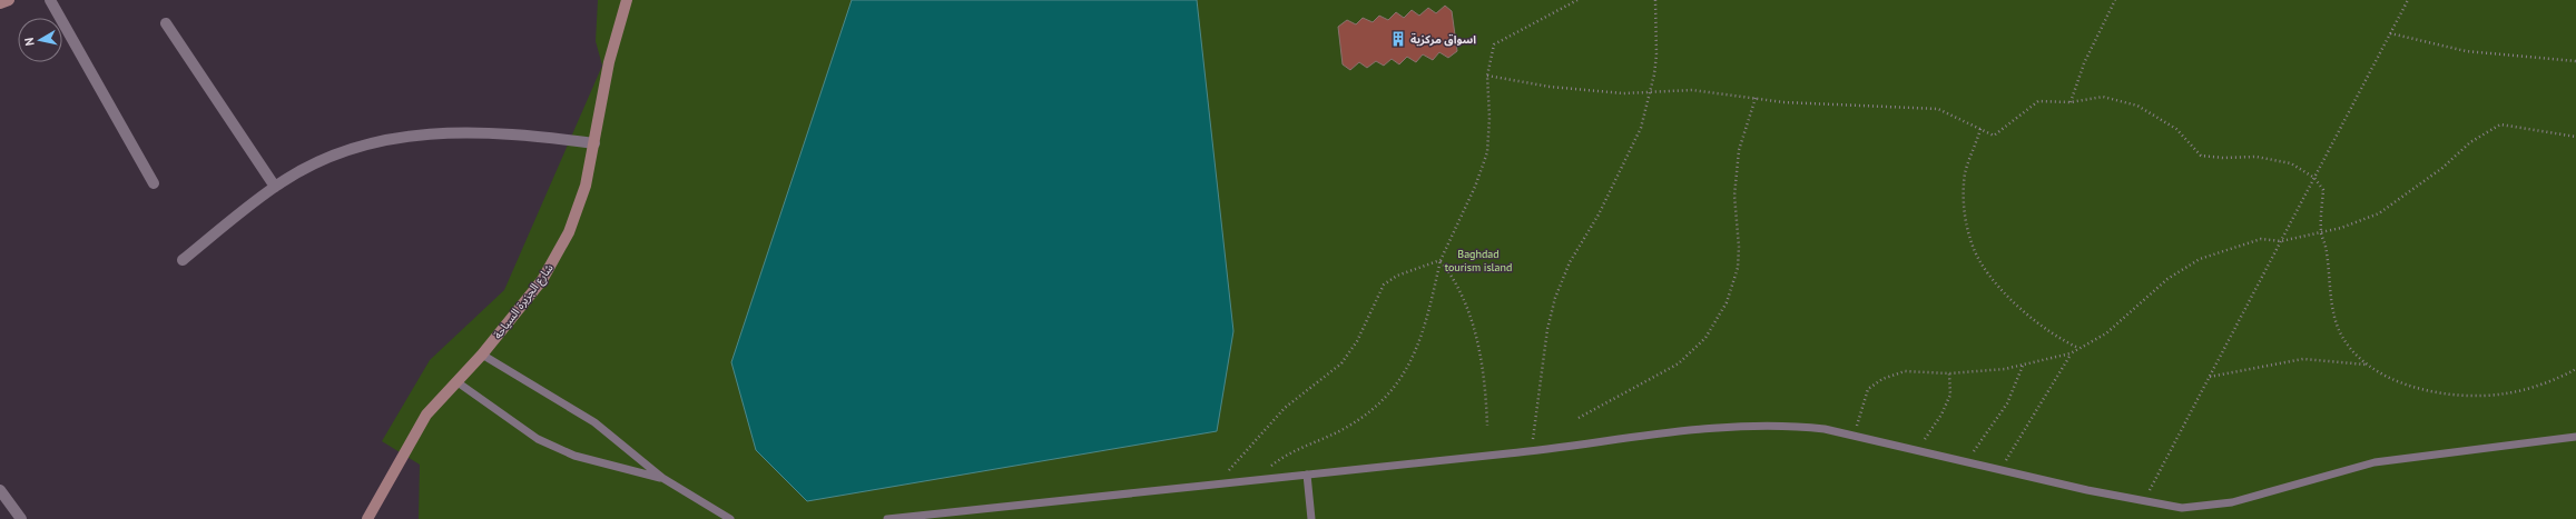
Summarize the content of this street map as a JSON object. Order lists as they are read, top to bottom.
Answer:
{
  "streets": {
    "street": ["شارع الجزيرة السياحة"]
  },
  "parks": ["Baghdad tourism island"],
  "places": {
    "building": ["اسواق مركزية"]
  },
  "north": "left"
}
